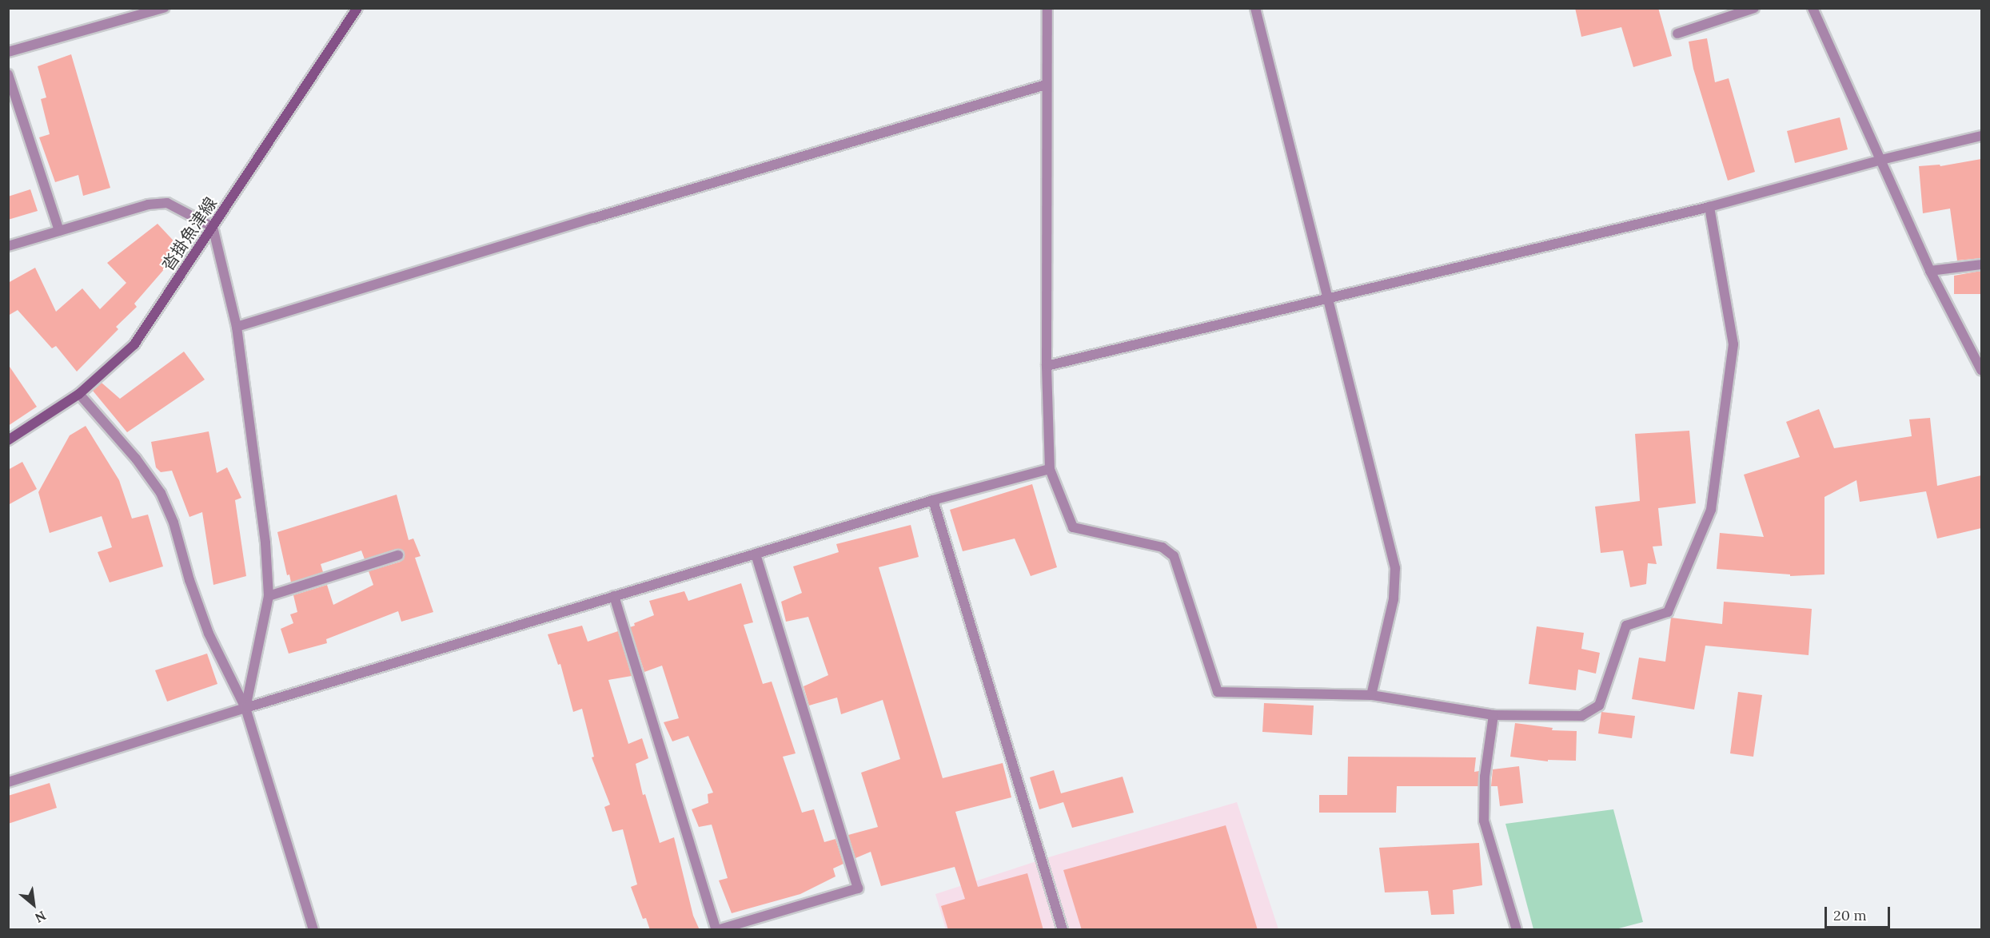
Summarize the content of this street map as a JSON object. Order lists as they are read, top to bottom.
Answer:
{
  "streets": {
    "main road": ["沓掛魚津線"]
  },
  "scale_bar": "20 m",
  "north": "bottom right"
}
